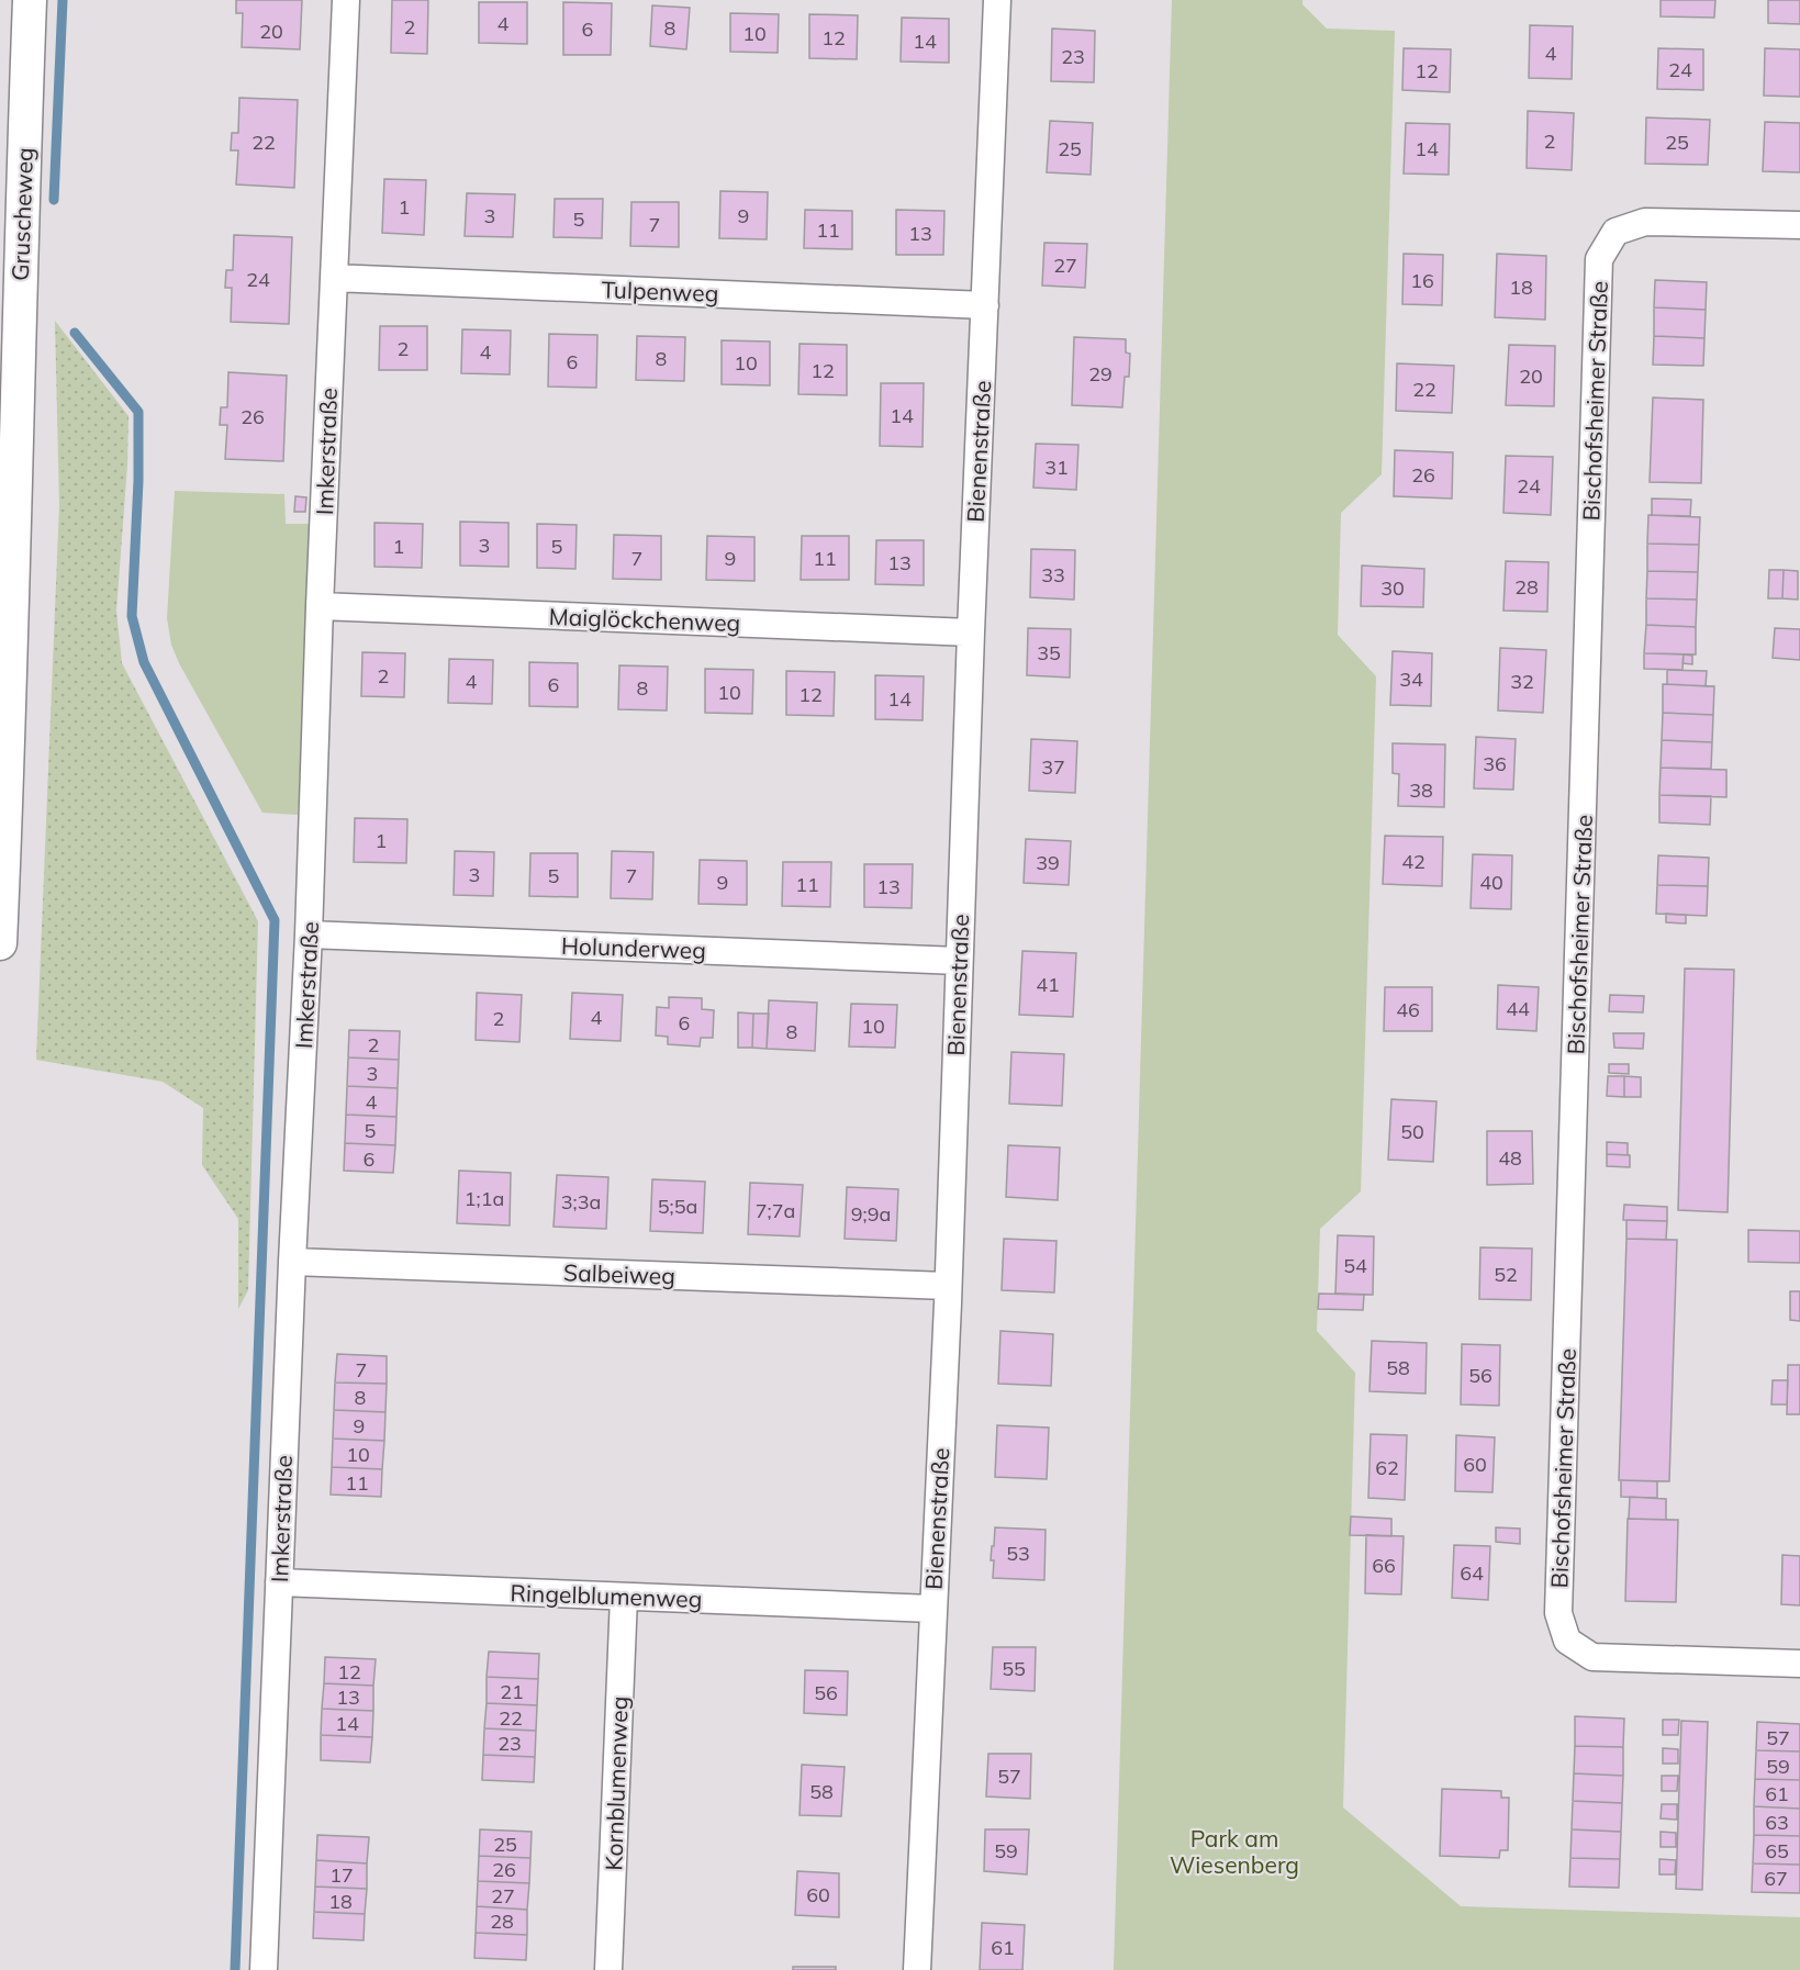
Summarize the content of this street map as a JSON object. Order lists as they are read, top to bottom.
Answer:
{
  "streets": {
    "street": [
      "Gruscheweg",
      "Tulpenweg",
      "Bischofsheimer Straße",
      "Imkerstraße",
      "Bienenstraße",
      "Maiglöckchenweg",
      "Holunderweg",
      "Salbeiweg",
      "Ringelblumenweg",
      "Kornblumenweg"
    ]
  },
  "crossings": [
    ["Tulpenweg", "Imkerstraße"],
    ["Tulpenweg", "Bienenstraße"],
    ["Imkerstraße", "Maiglöckchenweg"],
    ["Imkerstraße", "Holunderweg"],
    ["Imkerstraße", "Salbeiweg"],
    ["Imkerstraße", "Ringelblumenweg"],
    ["Bienenstraße", "Maiglöckchenweg"],
    ["Bienenstraße", "Holunderweg"],
    ["Bienenstraße", "Salbeiweg"],
    ["Bienenstraße", "Ringelblumenweg"],
    ["Ringelblumenweg", "Kornblumenweg"]
  ],
  "parks": ["Park am Wiesenberg"],
  "house_numbers": [
    "4",
    "2",
    "8",
    "6",
    "20",
    "10",
    "12",
    "14",
    "4",
    "23",
    "24",
    "12",
    "2",
    "22",
    "25",
    "25",
    "14",
    "1",
    "3",
    "9",
    "5",
    "7",
    "11",
    "13",
    "27",
    "24",
    "16",
    "18",
    "2",
    "4",
    "8",
    "6",
    "10",
    "12",
    "29",
    "20",
    "22",
    "14",
    "26",
    "31",
    "26",
    "24",
    "3",
    "1",
    "5",
    "7",
    "9",
    "11",
    "13",
    "33",
    "28",
    "30",
    "35",
    "2",
    "34",
    "4",
    "32",
    "6",
    "8",
    "10",
    "12",
    "14",
    "36",
    "37",
    "38",
    "1",
    "42",
    "39",
    "3",
    "5",
    "7",
    "9",
    "40",
    "11",
    "13",
    "41",
    "44",
    "46",
    "4",
    "2",
    "6",
    "10",
    "8",
    "2",
    "3",
    "4",
    "5",
    "50",
    "48",
    "6",
    "1;1a",
    "3;3a",
    "5;5a",
    "7;7a",
    "9;9a",
    "54",
    "52",
    "58",
    "7",
    "56",
    "8",
    "9",
    "10",
    "60",
    "62",
    "11",
    "53",
    "66",
    "64",
    "55",
    "12",
    "21",
    "56",
    "13",
    "22",
    "14",
    "57",
    "23",
    "59",
    "57",
    "58",
    "61",
    "63",
    "25",
    "59",
    "65",
    "26",
    "17",
    "67",
    "60",
    "27",
    "18",
    "28",
    "61"
  ]
}
